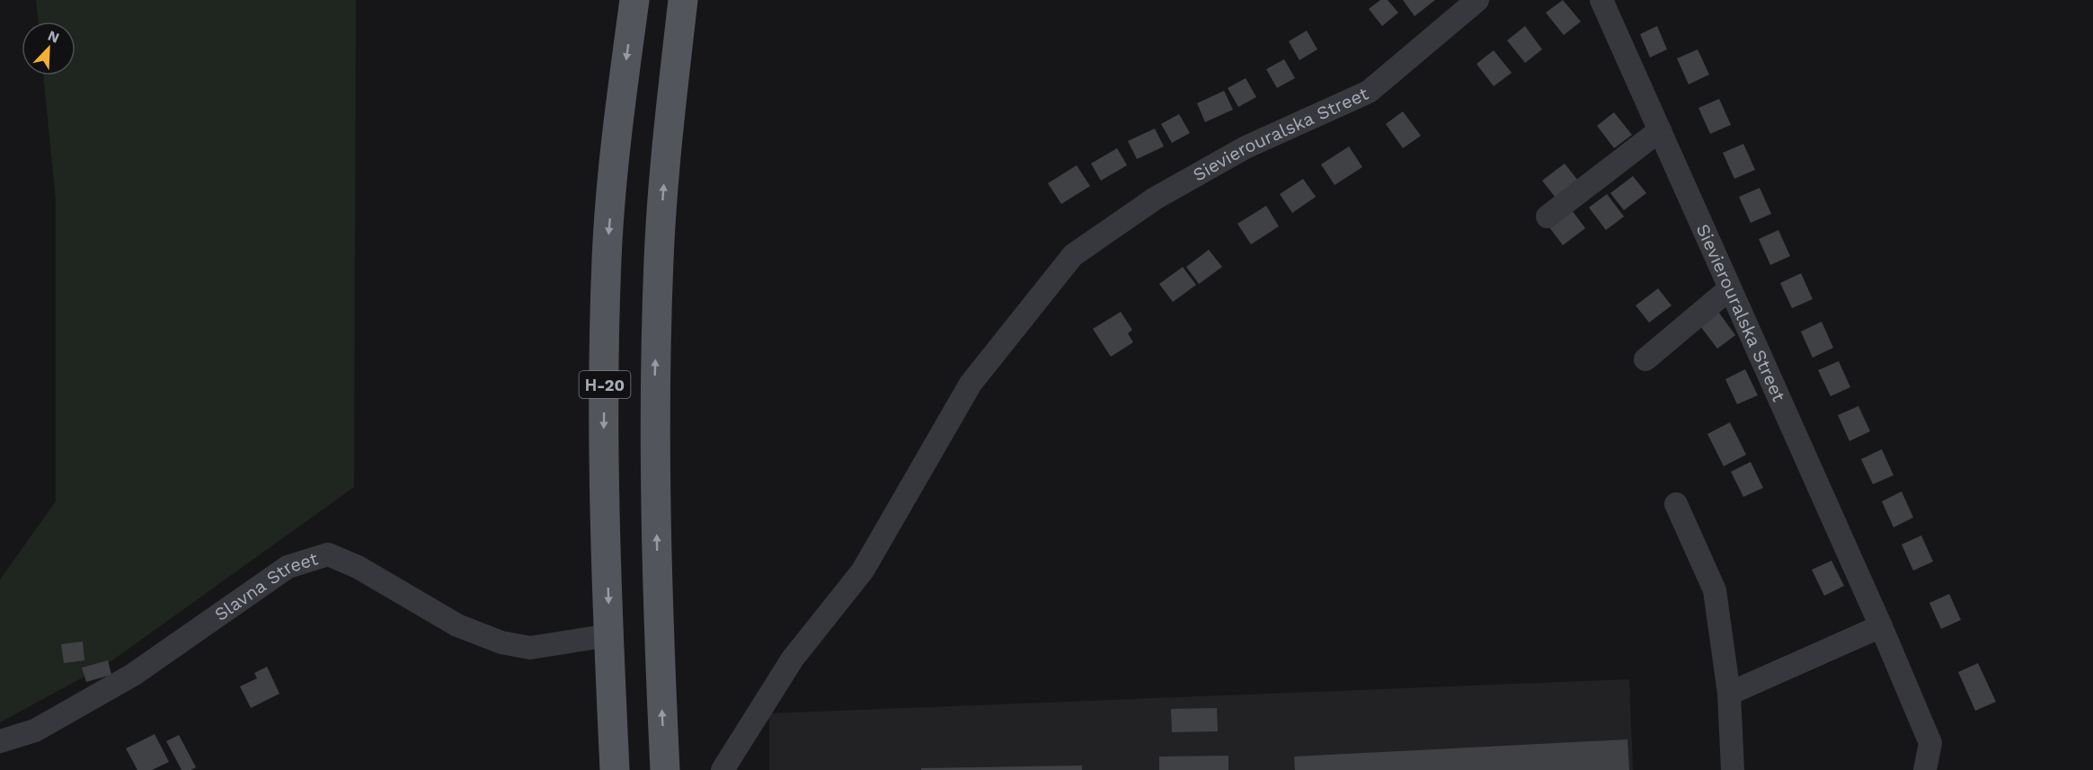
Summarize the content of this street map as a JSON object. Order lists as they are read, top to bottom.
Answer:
{
  "streets": {
    "main road": ["Н-20"],
    "street": ["Sievierouralska Street", "Slavna Street"]
  },
  "crossings": [
    ["Н-20", "Slavna Street"]
  ],
  "north": "top right"
}
